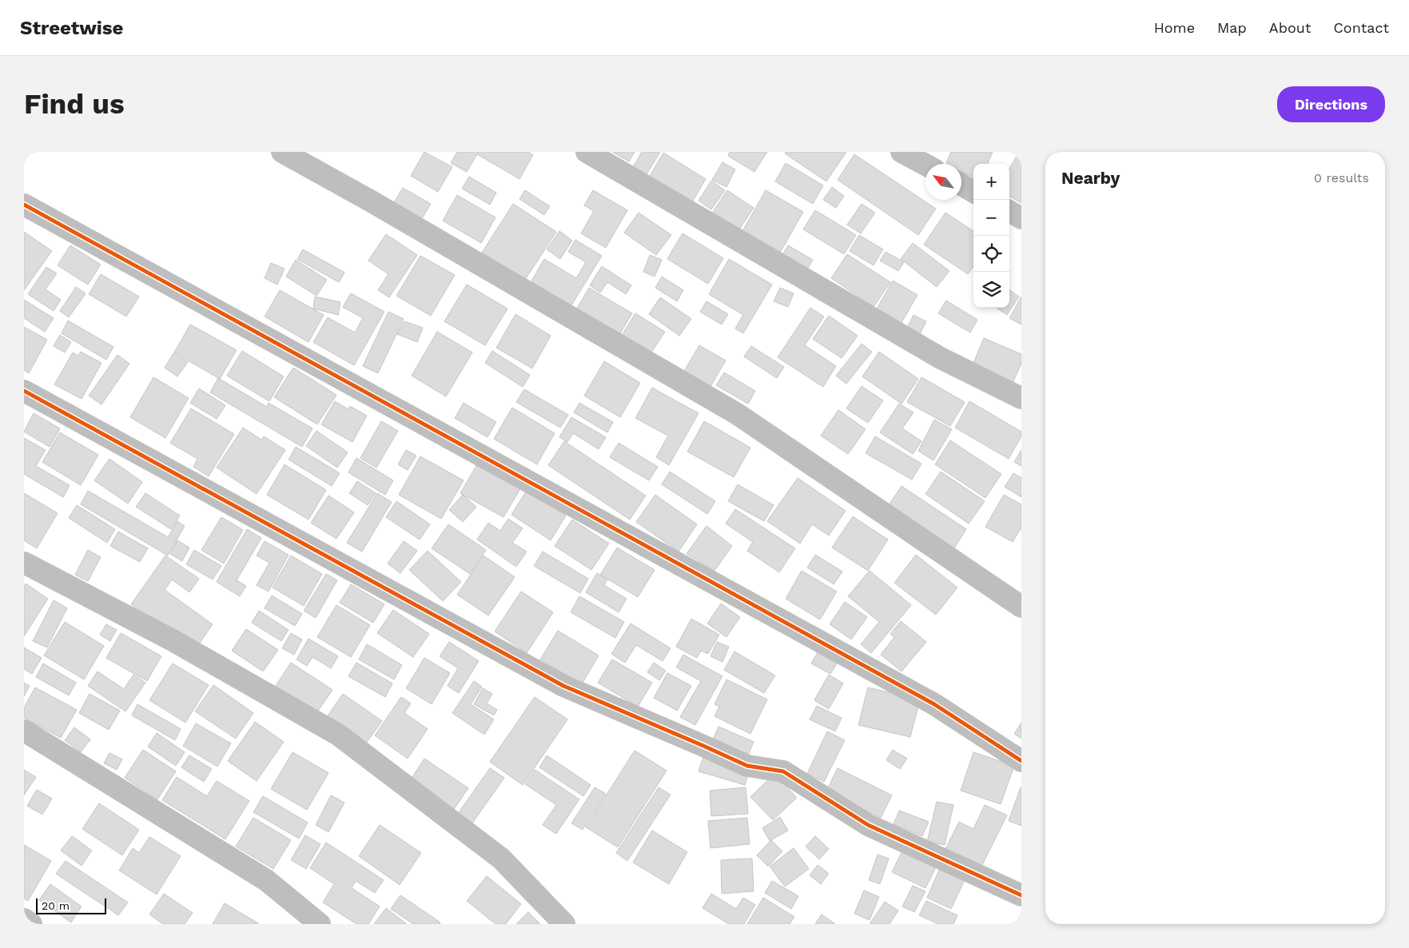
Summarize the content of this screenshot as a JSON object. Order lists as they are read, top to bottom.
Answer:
{
  "scale_bar": "20 m",
  "north": "top left",
  "page": {
    "header": "Streetwise",
    "nav": [
      "Home",
      "Map",
      "About",
      "Contact"
    ],
    "buttons": "Directions",
    "title": "Find us",
    "heading": ["Nearby", "0 results"],
    "map_buttons": ["+", "−"],
    "scale": "20 m"
  }
}
